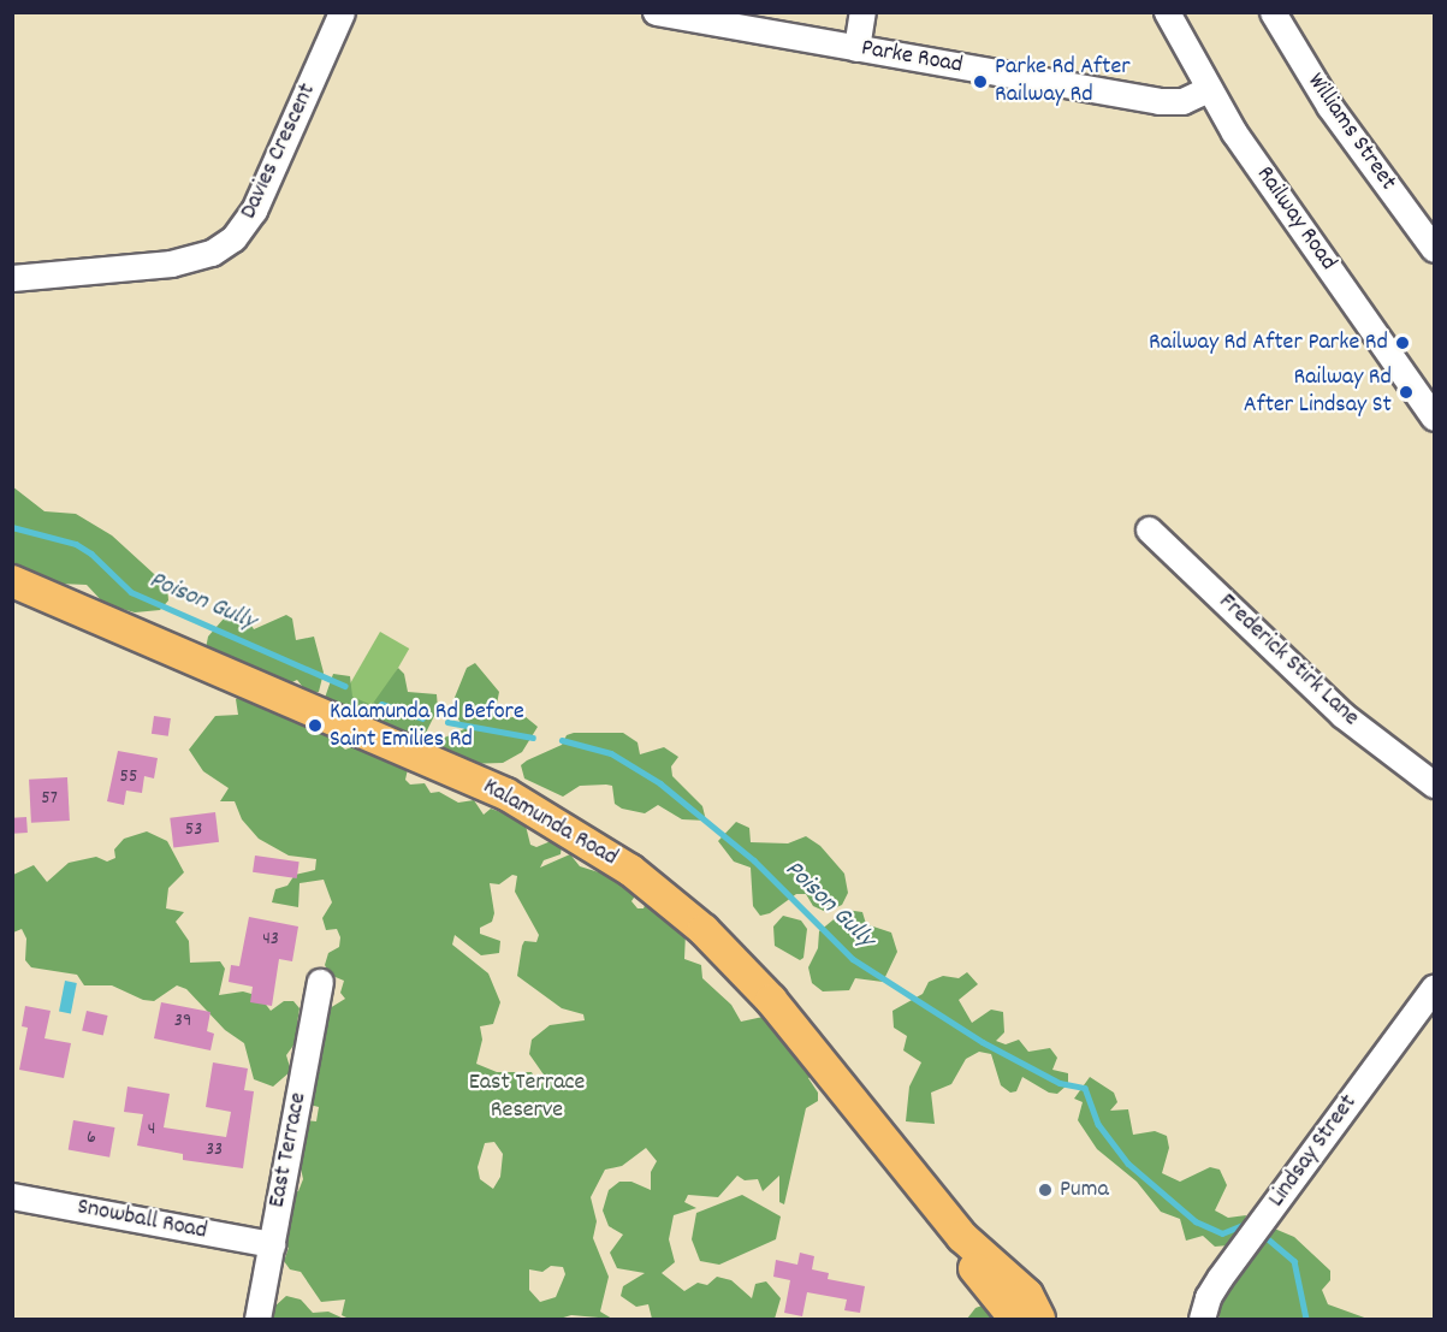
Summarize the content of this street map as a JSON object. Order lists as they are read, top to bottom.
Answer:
{
  "streets": {
    "main road": ["Kalamunda Road"],
    "street": [
      "Parke Road",
      "Williams Street",
      "Davies Crescent",
      "Railway Road",
      "Frederick Stirk Lane",
      "East Terrace",
      "Lindsay Street",
      "Snowball Road"
    ]
  },
  "crossings": [
    ["Parke Road", "Railway Road"],
    ["East Terrace", "Snowball Road"]
  ],
  "water": ["Poison Gully"],
  "parks": ["East Terrace Reserve"],
  "places": [
    "Parke Rd After Railway Rd",
    "Railway Rd After Parke Rd",
    "Railway Rd After Lindsay St",
    "Kalamunda Rd Before Saint Emilies Rd",
    "Puma"
  ],
  "house_numbers": [
    "55",
    "57",
    "53",
    "43",
    "39",
    "4",
    "6",
    "33"
  ]
}
